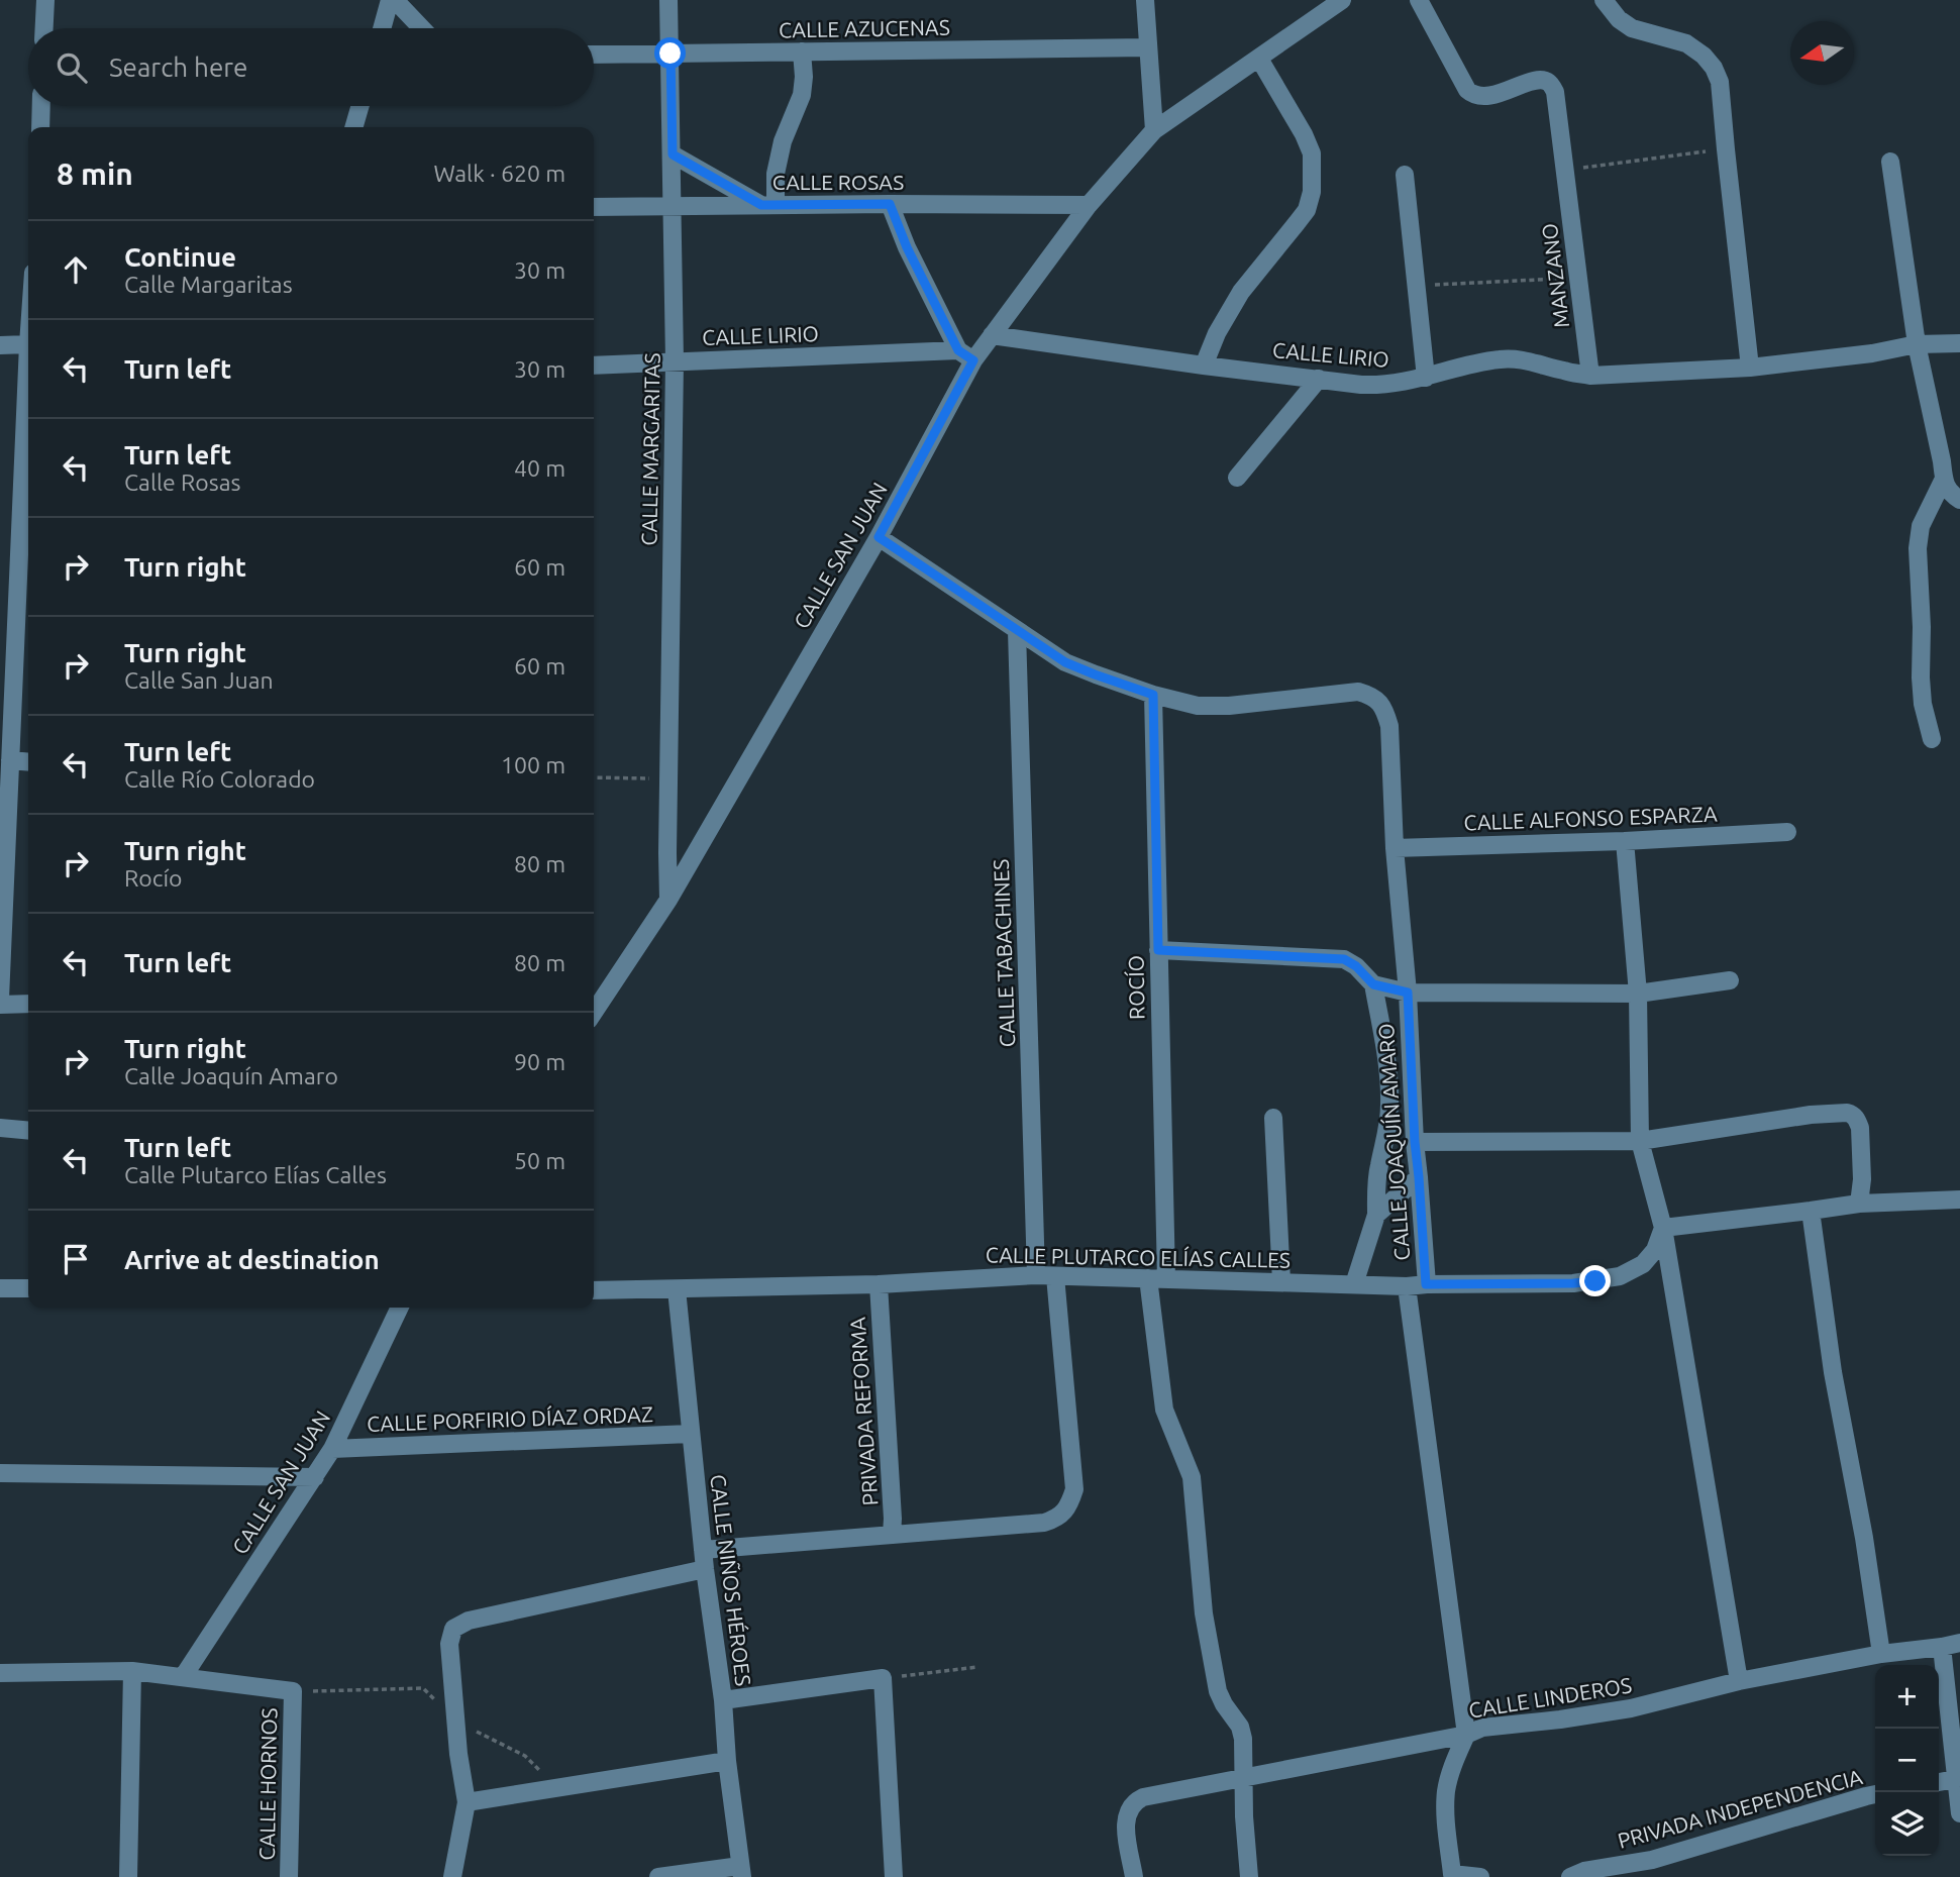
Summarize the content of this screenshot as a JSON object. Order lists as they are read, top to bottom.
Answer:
{
  "streets": {
    "street": [
      "CALLE AZUCENAS",
      "CALLE ROSAS",
      "MANZANO",
      "CALLE LIRIO",
      "CALLE MARGARITAS",
      "CALLE SAN JUAN",
      "CALLE ALFONSO ESPARZA",
      "CALLE TABACHINES",
      "ROCÍO",
      "CALLE JOAQUÍN AMARO",
      "CALLE PLUTARCO ELÍAS CALLES",
      "PRIVADA REFORMA",
      "CALLE PORFIRIO DÍAZ ORDAZ",
      "CALLE NIÑOS HÉROES",
      "CALLE LINDEROS",
      "CALLE HORNOS",
      "PRIVADA INDEPENDENCIA"
    ]
  },
  "crossings": [
    ["CALLE AZUCENAS", "CALLE MARGARITAS"],
    ["CALLE ROSAS", "CALLE MARGARITAS"],
    ["CALLE ROSAS", "CALLE SAN JUAN"],
    ["MANZANO", "CALLE LIRIO"],
    ["CALLE LIRIO", "CALLE MARGARITAS"],
    ["CALLE LIRIO", "CALLE SAN JUAN"],
    ["CALLE MARGARITAS", "CALLE SAN JUAN"],
    ["CALLE SAN JUAN", "CALLE PORFIRIO DÍAZ ORDAZ"],
    ["CALLE ALFONSO ESPARZA", "CALLE JOAQUÍN AMARO"],
    ["CALLE TABACHINES", "CALLE PLUTARCO ELÍAS CALLES"],
    ["ROCÍO", "CALLE JOAQUÍN AMARO"],
    ["ROCÍO", "CALLE PLUTARCO ELÍAS CALLES"],
    ["CALLE JOAQUÍN AMARO", "CALLE PLUTARCO ELÍAS CALLES"],
    ["CALLE PLUTARCO ELÍAS CALLES", "PRIVADA REFORMA"],
    ["CALLE PLUTARCO ELÍAS CALLES", "CALLE NIÑOS HÉROES"],
    ["CALLE PORFIRIO DÍAZ ORDAZ", "CALLE NIÑOS HÉROES"]
  ],
  "north": "left",
  "page": {
    "search": "Search here",
    "heading": ["8 min", "Walk · 620 m"],
    "list": [
      ["Continue", "Calle Margaritas", "30 m"],
      ["Turn left", "30 m"],
      ["Turn left", "Calle Rosas", "40 m"],
      ["Turn right", "60 m"],
      ["Turn right", "Calle San Juan", "60 m"],
      ["Turn left", "Calle Río Colorado", "100 m"],
      ["Turn right", "Rocío", "80 m"],
      ["Turn left", "80 m"],
      ["Turn right", "Calle Joaquín Amaro", "90 m"],
      ["Turn left", "Calle Plutarco Elías Calles", "50 m"],
      "Arrive at destination"
    ],
    "map_buttons": ["+", "−"]
  }
}
